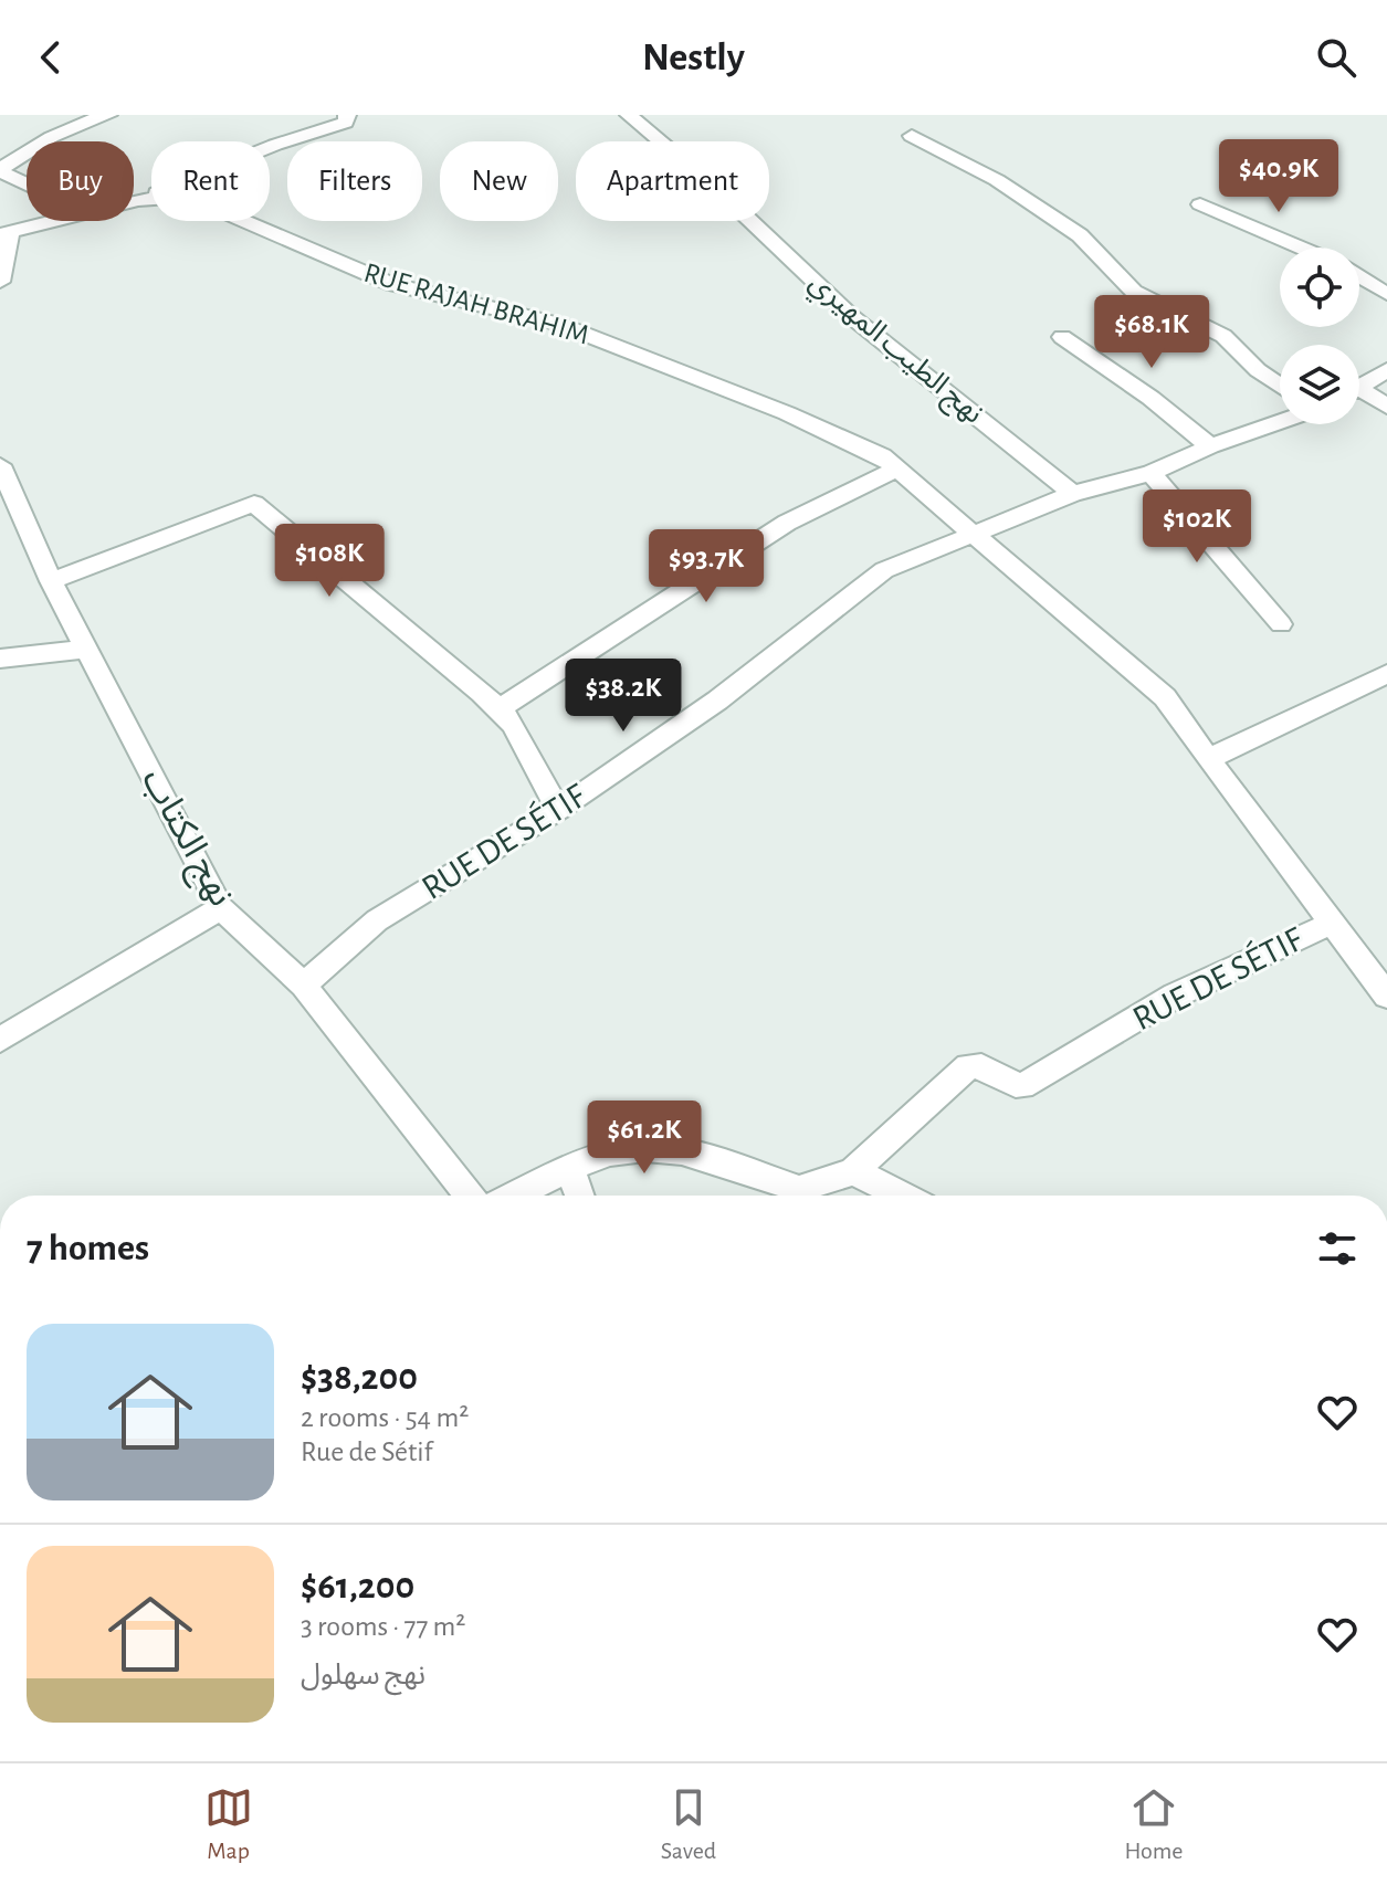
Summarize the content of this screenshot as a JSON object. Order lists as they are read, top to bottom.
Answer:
{
  "streets": {
    "street": [
      "RUE RAJAH BRAHIM",
      "نهج الطيب المهيري",
      "نهج الكتاب",
      "RUE DE SÉTIF"
    ]
  },
  "crossings": [
    ["RUE RAJAH BRAHIM", "RUE DE SÉTIF"],
    ["نهج الطيب المهيري", "RUE DE SÉTIF"],
    ["نهج الكتاب", "RUE DE SÉTIF"]
  ],
  "page": {
    "header": "Nestly",
    "price": [
      "$40.9K",
      "$68.1K",
      "$102K",
      "$108K",
      "$93.7K",
      "$38.2K",
      "$61.2K"
    ],
    "chip": [
      "Buy",
      "Rent",
      "Filters",
      "New",
      "Apartment"
    ],
    "heading": "7 homes",
    "list": [
      {
        "name": "$38,200",
        "note": "2 rooms · 54 m² · Rue de Sétif"
      },
      {
        "name": "$61,200",
        "note": "3 rooms · 77 m² · نهج سهلول"
      }
    ],
    "tabs": ["Map", "Saved", "Home"]
  }
}
